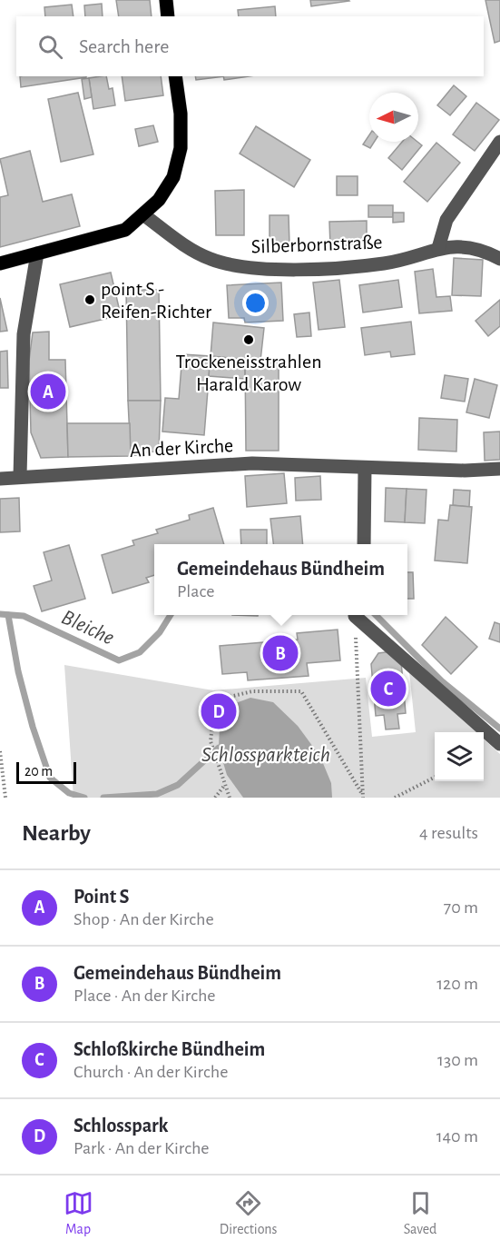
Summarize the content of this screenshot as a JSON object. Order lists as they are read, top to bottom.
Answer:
{
  "streets": {
    "street": ["Silberbornstraße", "An der Kirche"]
  },
  "water": ["Bleiche", "Schlossparkteich"],
  "places": ["point S - Reifen-Richter", "Trockeneisstrahlen Harald Karow"],
  "scale_bar": "20 m",
  "north": "left",
  "page": {
    "search": "Search here",
    "pins": [
      "A",
      "B",
      "C",
      "D"
    ],
    "popup": ["Gemeindehaus Bündheim", "Place"],
    "scale": "20 m",
    "heading": ["Nearby", "4 results"],
    "list": [
      {
        "mark": "A",
        "name": "Point S",
        "note": "Shop · An der Kirche",
        "value": "70 m"
      },
      {
        "mark": "B",
        "name": "Gemeindehaus Bündheim",
        "note": "Place · An der Kirche",
        "value": "120 m"
      },
      {
        "mark": "C",
        "name": "Schloßkirche Bündheim",
        "note": "Church · An der Kirche",
        "value": "130 m"
      },
      {
        "mark": "D",
        "name": "Schlosspark",
        "note": "Park · An der Kirche",
        "value": "140 m"
      }
    ],
    "nav": ["Map", "Directions", "Saved"]
  }
}
